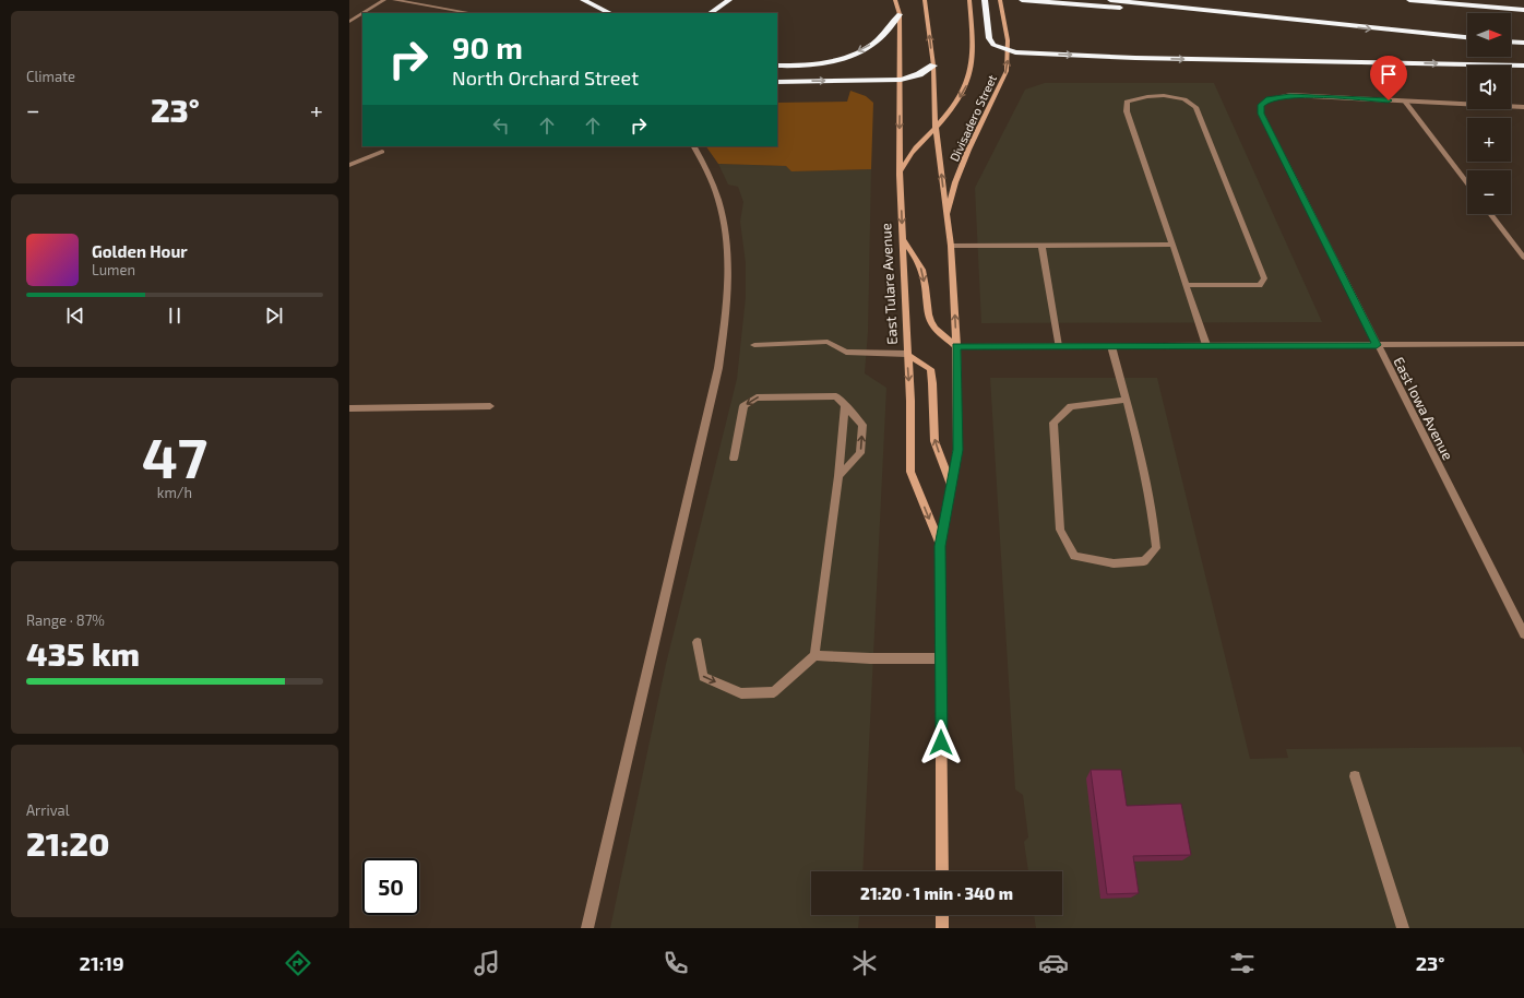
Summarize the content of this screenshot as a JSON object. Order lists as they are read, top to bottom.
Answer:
{
  "streets": {
    "main road": ["Divisadero Street", "East Tulare Avenue"],
    "street": ["East Iowa Avenue"]
  },
  "crossings": [
    ["Divisadero Street", "East Tulare Avenue"]
  ],
  "north": "right",
  "page": {
    "tile": [
      "Climate",
      ["47", "km/h"],
      ["Range · 87%", "435 km"],
      ["Arrival", "21:20"]
    ],
    "map_buttons": ["+", "−"],
    "turn": ["90 m", "North Orchard Street"],
    "heat": ["−", "23°", "+"],
    "song": ["Golden Hour", "Lumen"],
    "limit": "50",
    "trip": "21:20 · 1 min · 340 m",
    "tabs": ["21:19", "23°"]
  }
}
